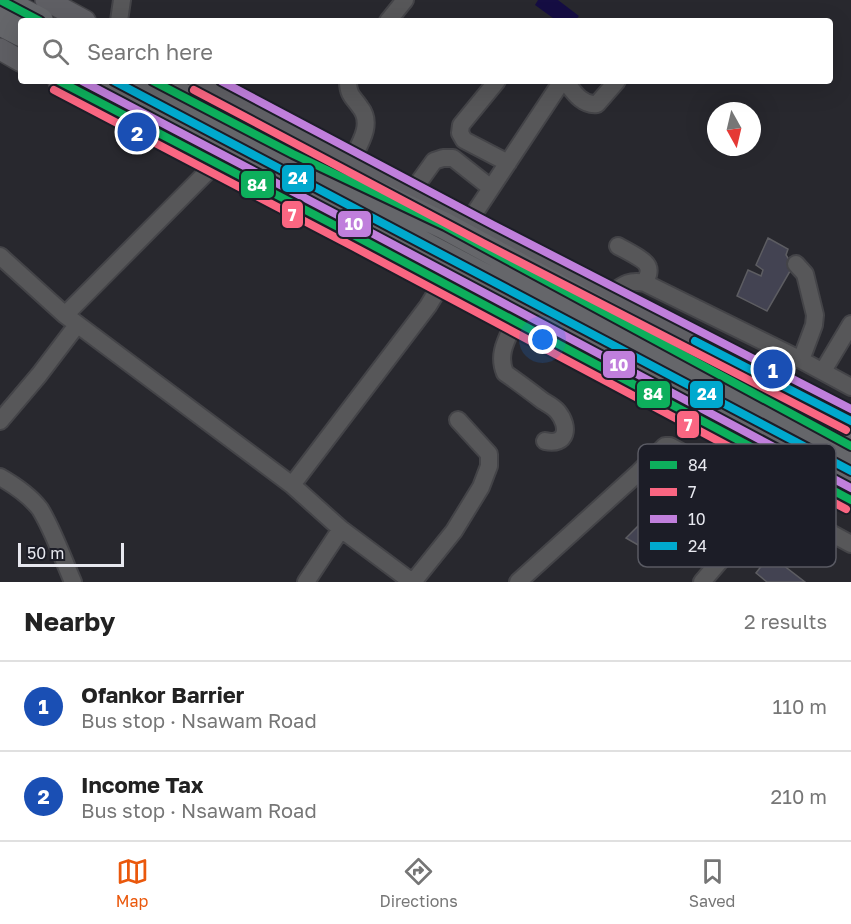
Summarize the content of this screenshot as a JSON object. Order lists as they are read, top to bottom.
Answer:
{
  "lines": [
    "transit line 84",
    "transit line 10",
    "transit line 24",
    "transit line 7"
  ],
  "legend": [
    "84",
    "7",
    "10",
    "24"
  ],
  "scale_bar": "50 m",
  "north": "bottom",
  "page": {
    "search": "Search here",
    "pins": ["2", "1"],
    "scale": "50 m",
    "heading": ["Nearby", "2 results"],
    "list": [
      {
        "mark": "1",
        "name": "Ofankor Barrier",
        "note": "Bus stop · Nsawam Road",
        "value": "110 m"
      },
      {
        "mark": "2",
        "name": "Income Tax",
        "note": "Bus stop · Nsawam Road",
        "value": "210 m"
      }
    ],
    "nav": ["Map", "Directions", "Saved"]
  }
}
